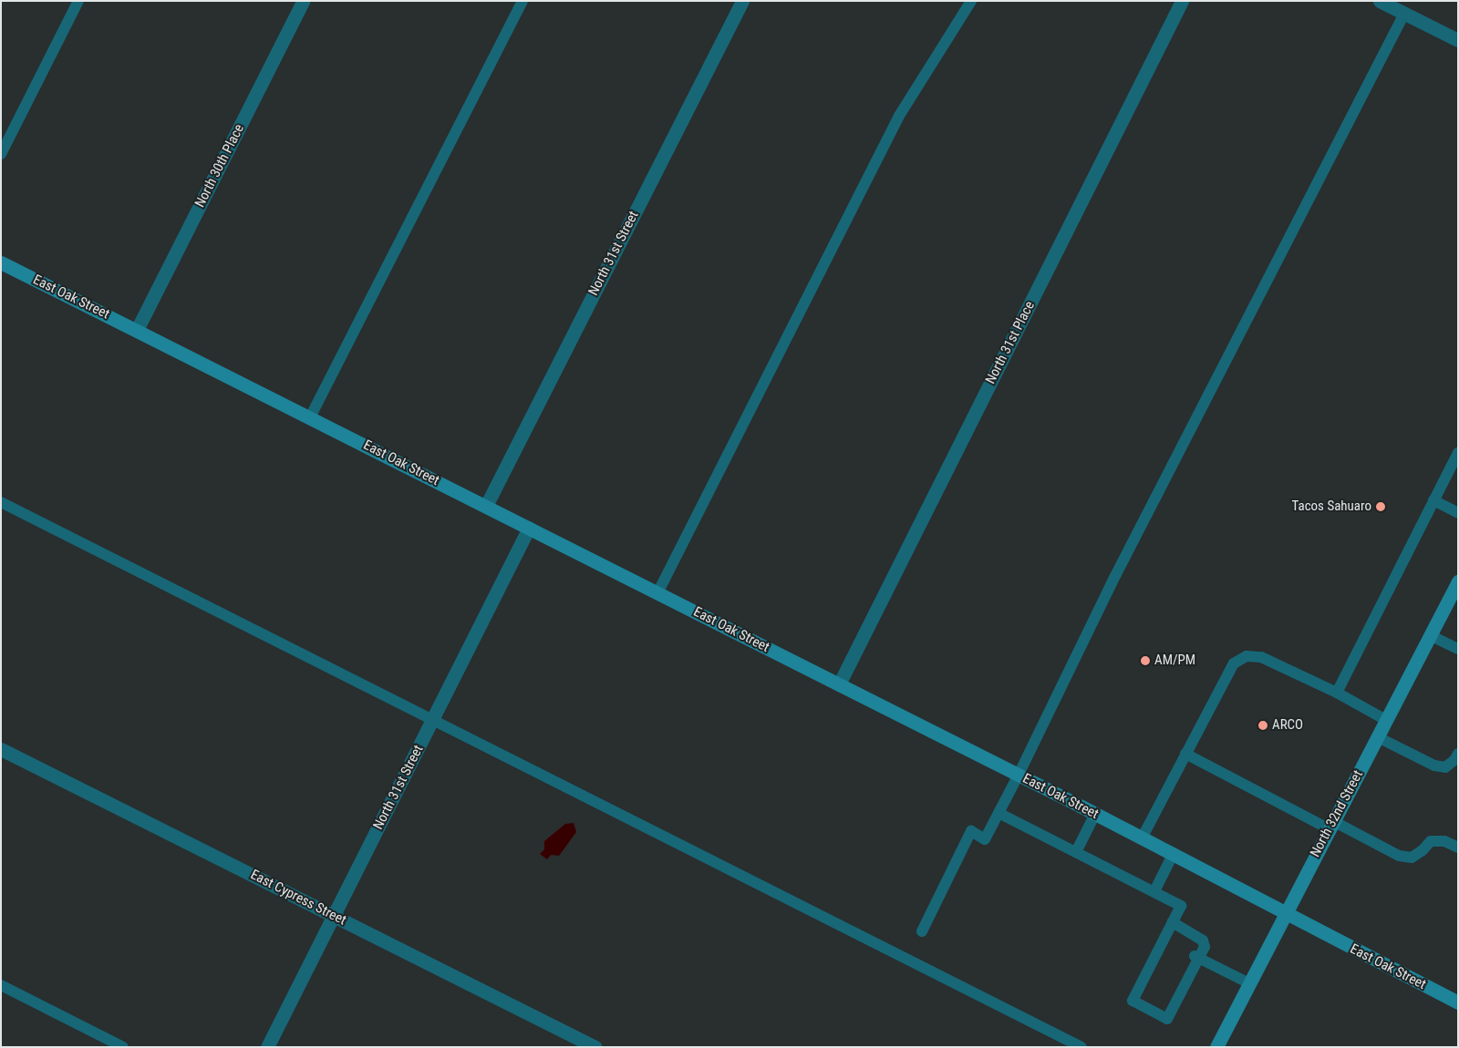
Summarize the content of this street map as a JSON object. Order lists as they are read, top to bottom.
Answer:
{
  "streets": {
    "street": [
      "North 30th Place",
      "North 31st Street",
      "East Oak Street",
      "North 31st Place",
      "North 32nd Street",
      "East Cypress Street"
    ]
  },
  "crossings": [
    ["North 30th Place", "East Oak Street"],
    ["North 31st Street", "East Oak Street"],
    ["North 31st Street", "East Cypress Street"],
    ["East Oak Street", "North 31st Place"],
    ["East Oak Street", "North 32nd Street"]
  ],
  "places": ["Tacos Sahuaro", "AM/PM", "ARCO"]
}
